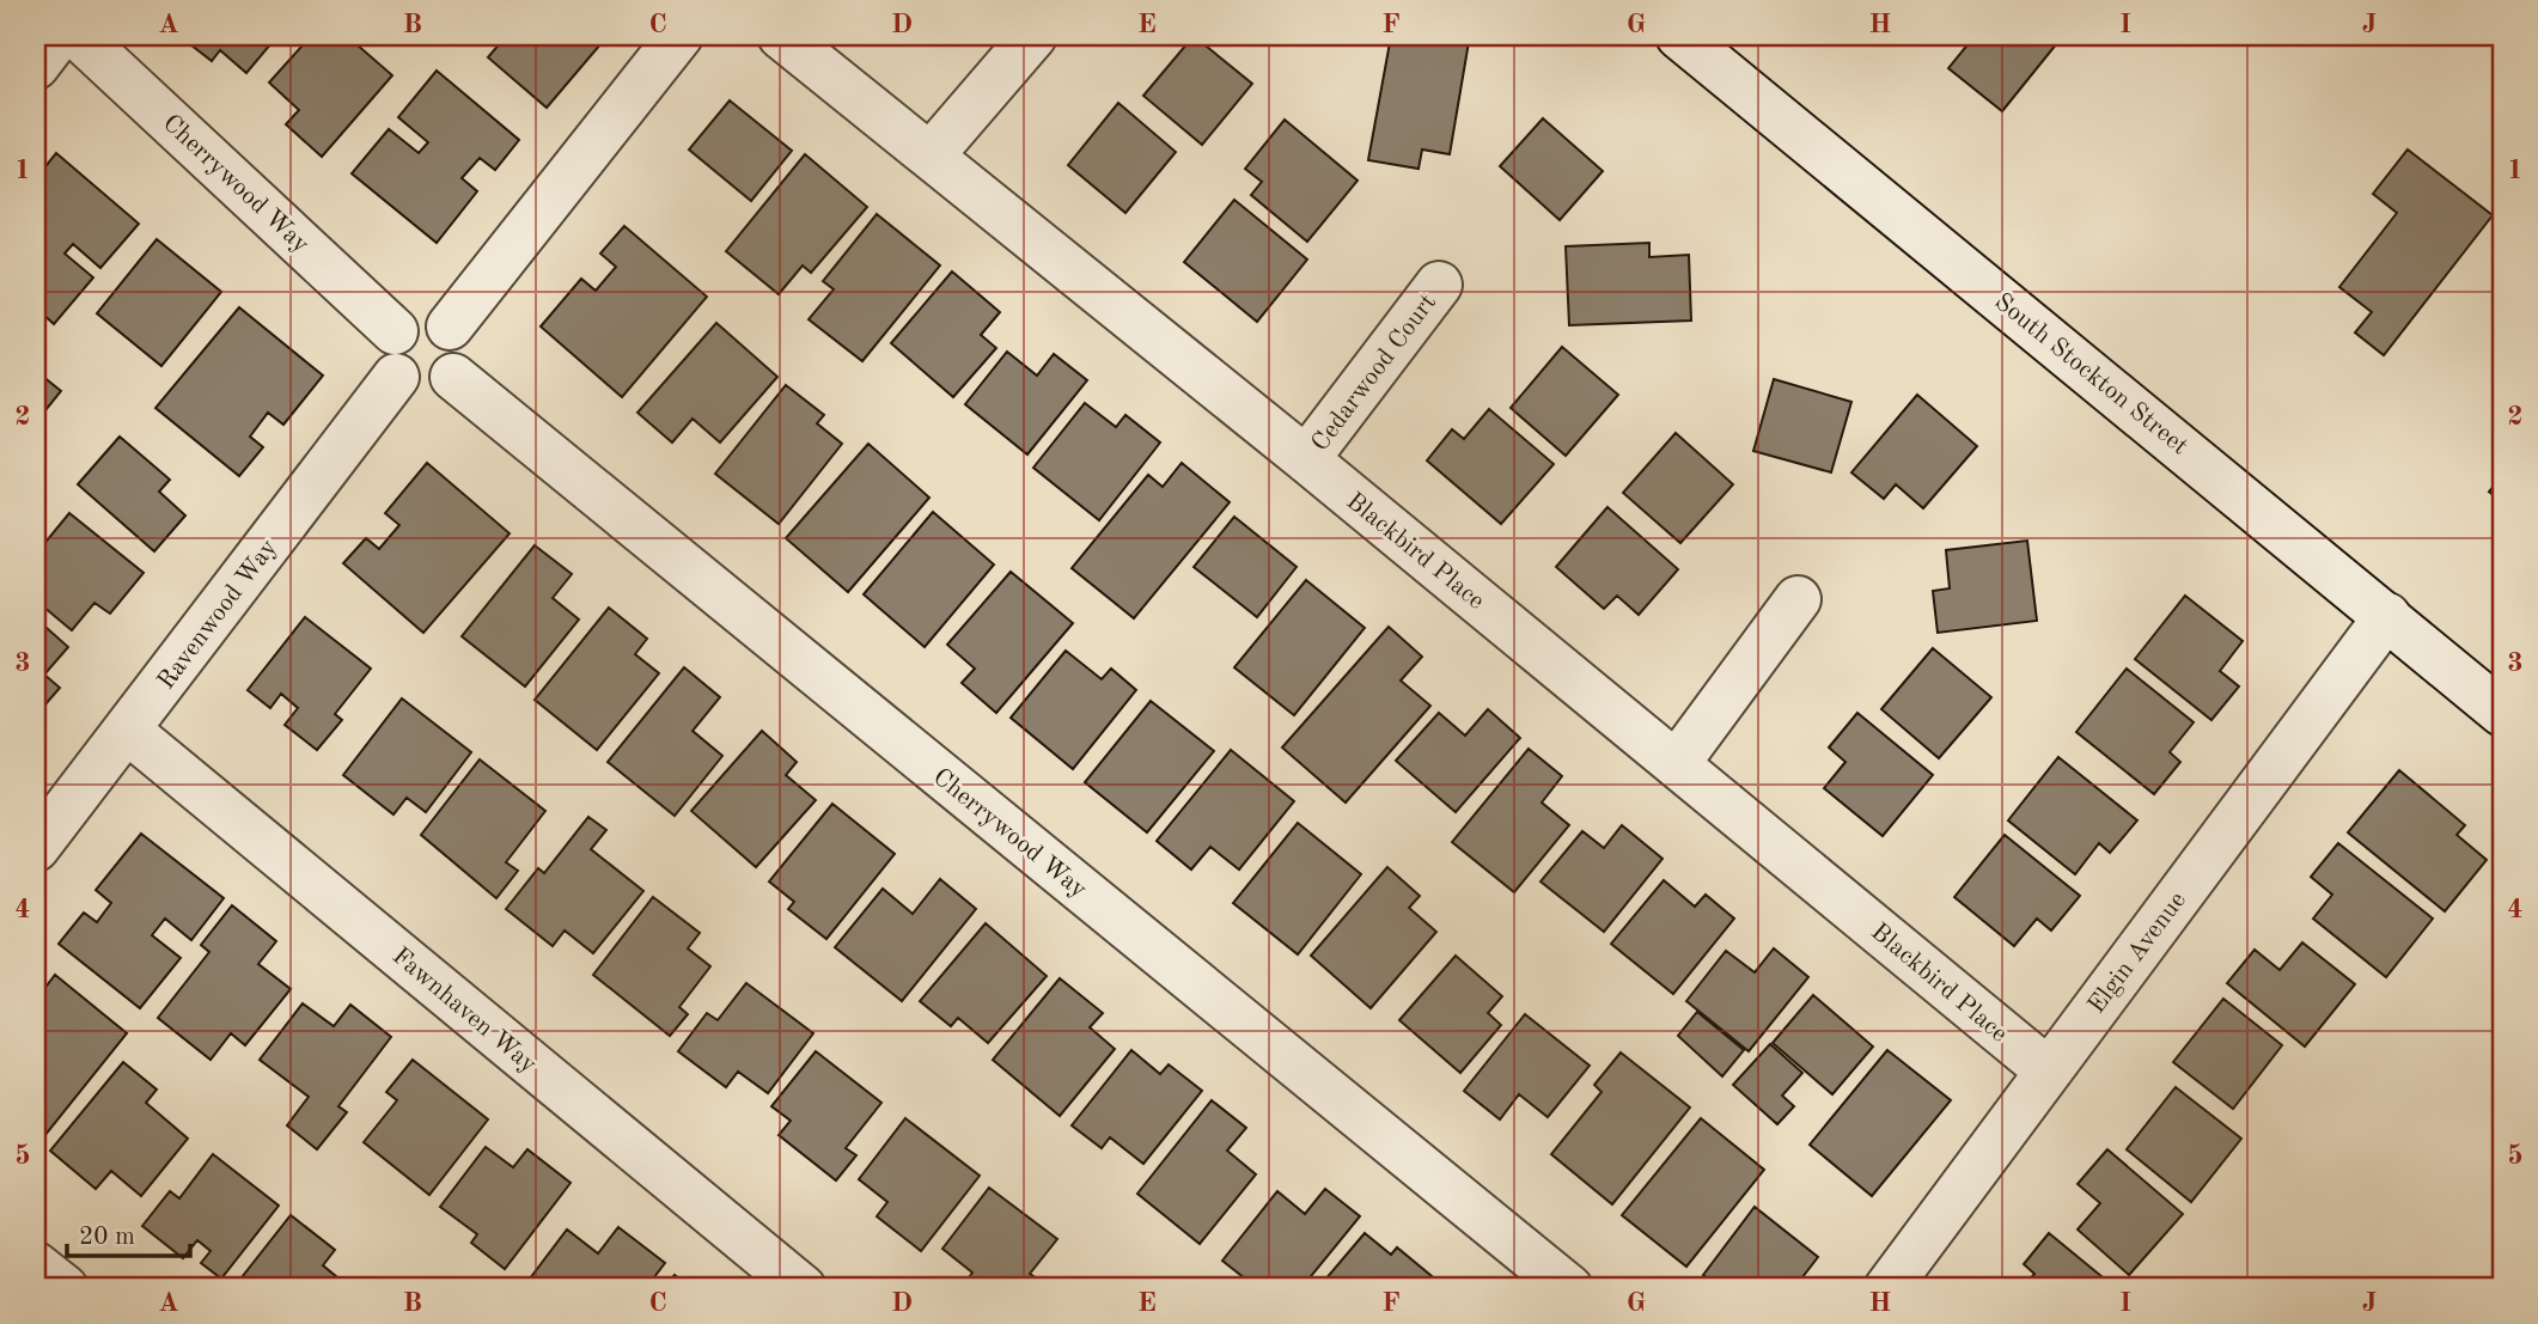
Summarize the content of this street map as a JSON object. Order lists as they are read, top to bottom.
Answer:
{
  "streets": {
    "street": [
      "Cherrywood Way",
      "Cedarwood Court",
      "South Stockton Street",
      "Blackbird Place",
      "Ravenwood Way",
      "Elgin Avenue",
      "Fawnhaven Way"
    ]
  },
  "crossings": [
    ["Cherrywood Way", "Ravenwood Way"],
    ["Cedarwood Court", "Blackbird Place"],
    ["South Stockton Street", "Elgin Avenue"],
    ["Blackbird Place", "Elgin Avenue"],
    ["Ravenwood Way", "Fawnhaven Way"]
  ],
  "scale_bar": "20 m",
  "grid": {
    "columns": [
      "A",
      "B",
      "C",
      "D",
      "E",
      "F",
      "G",
      "H",
      "I",
      "J"
    ],
    "rows": [
      "1",
      "2",
      "3",
      "4",
      "5"
    ]
  }
}
